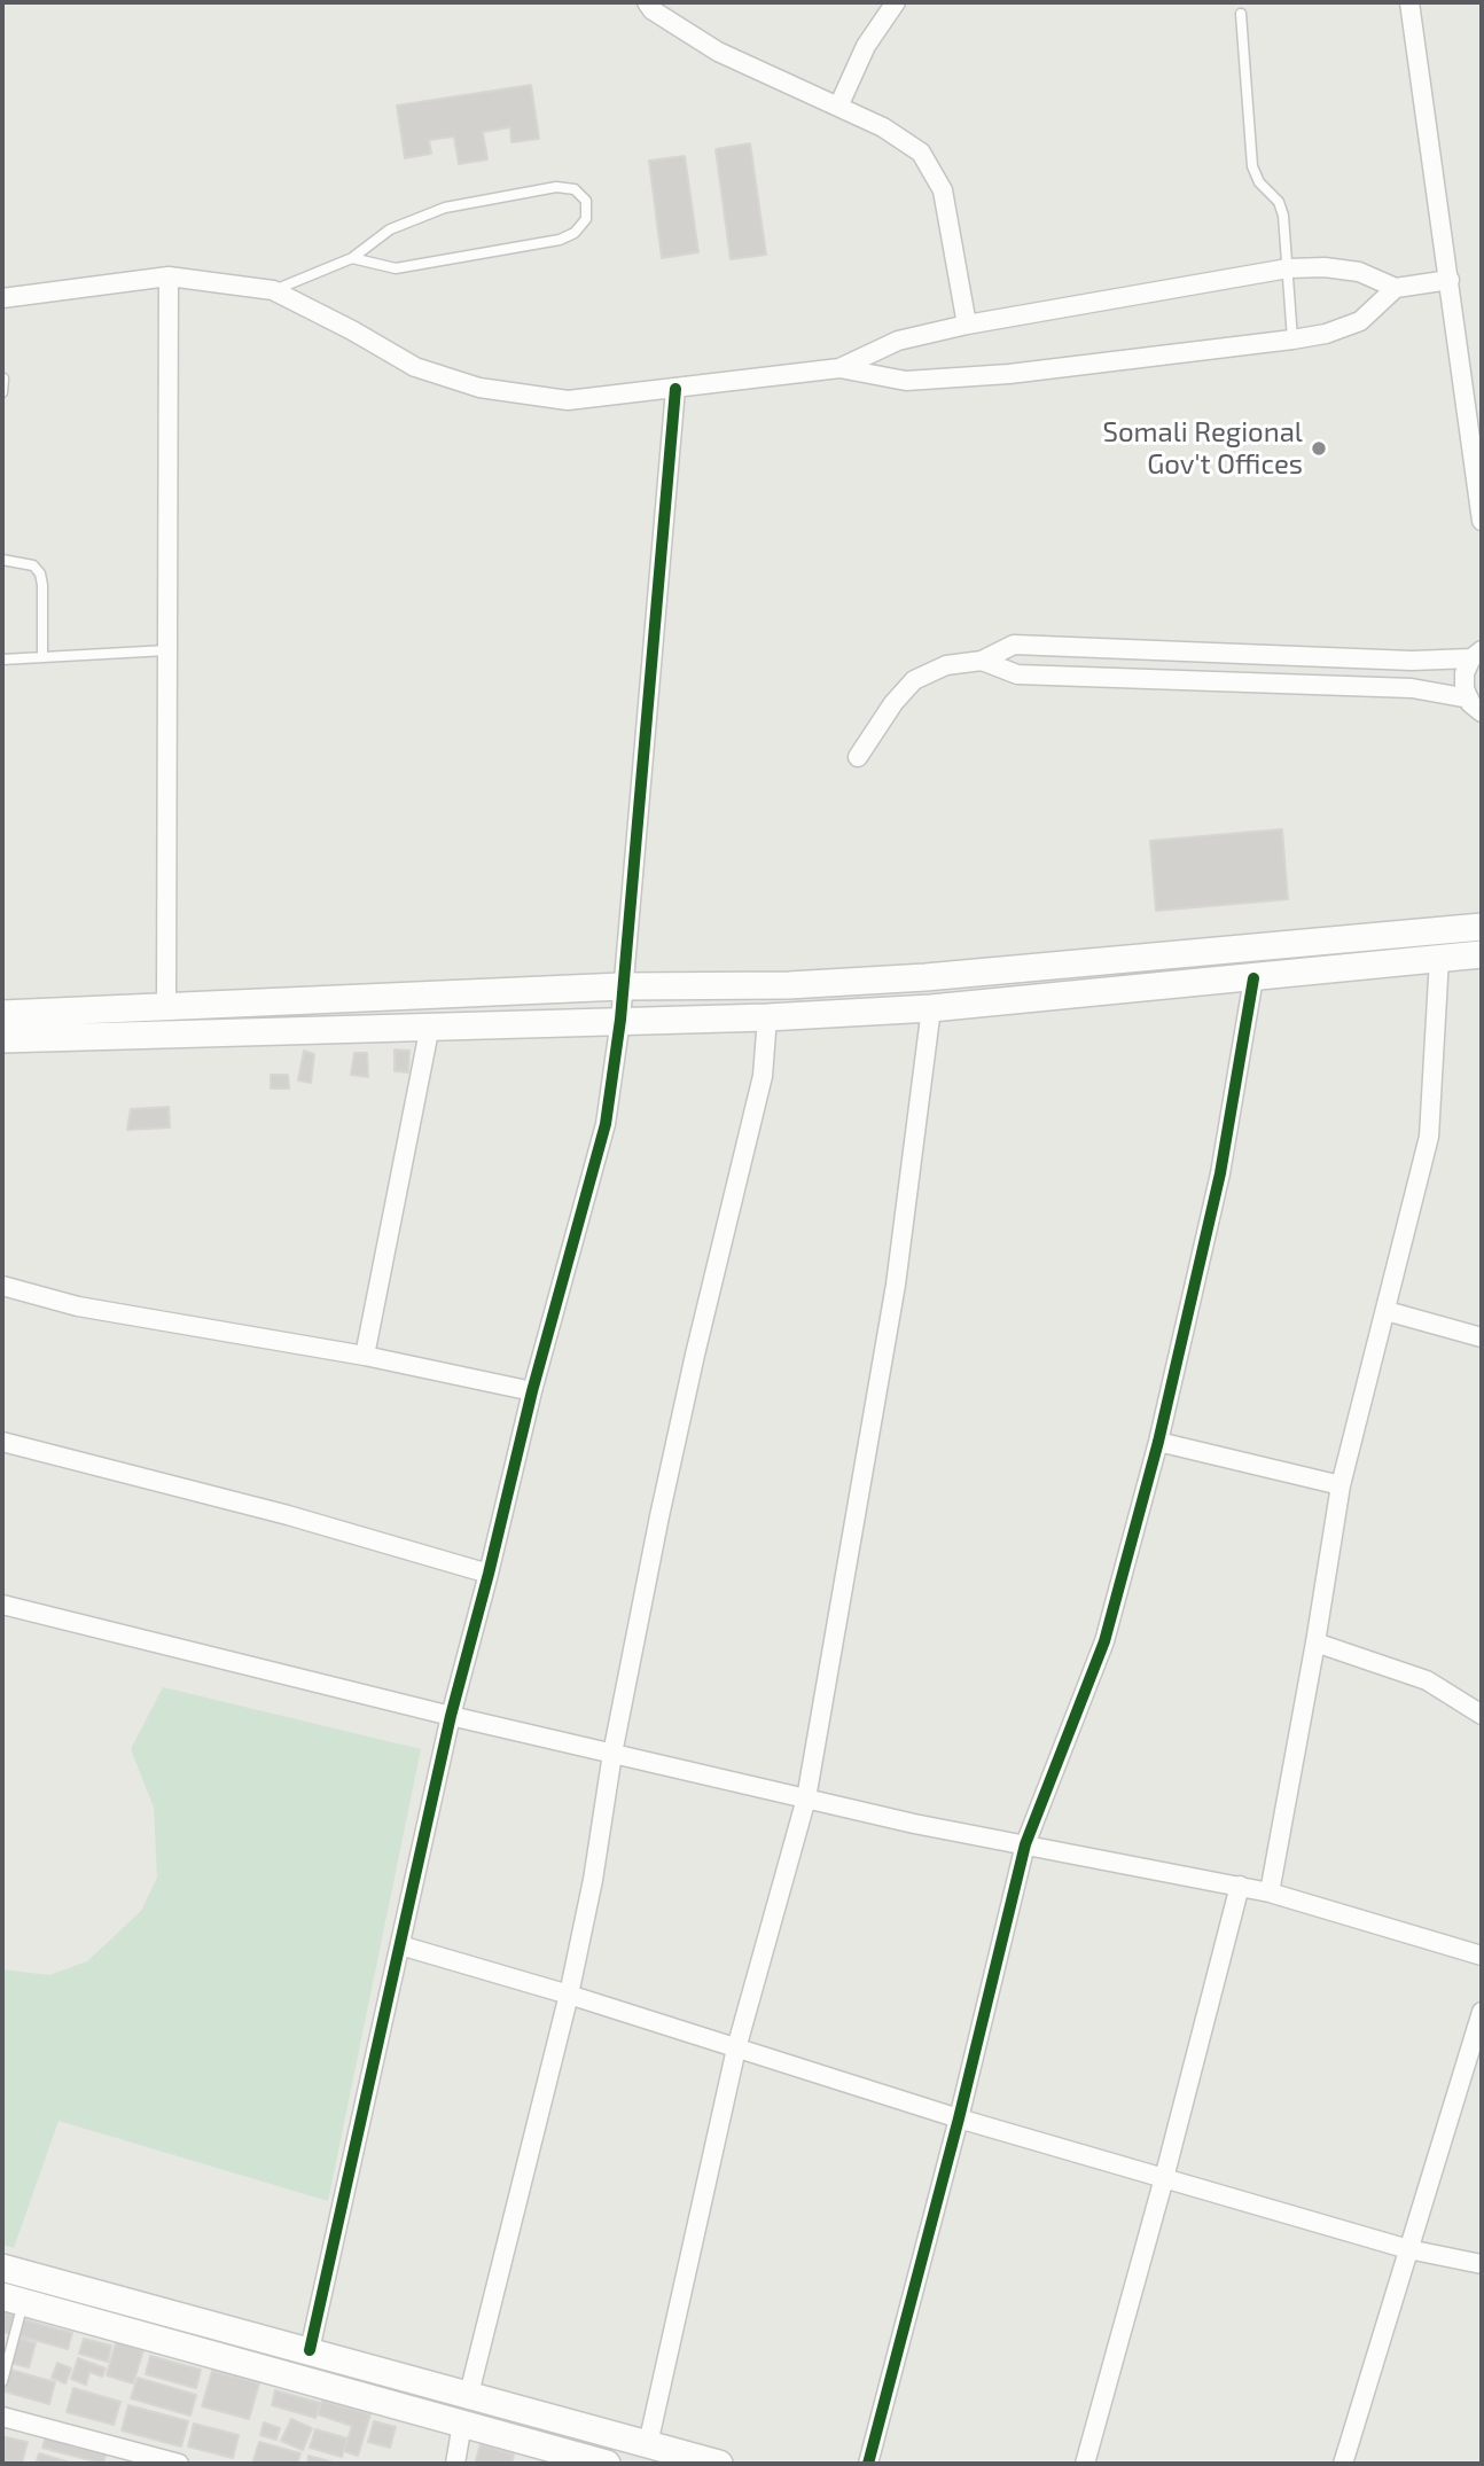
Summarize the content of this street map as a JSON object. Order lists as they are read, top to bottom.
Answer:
{
  "places": ["Somali Regional Gov't Offices"]
}
